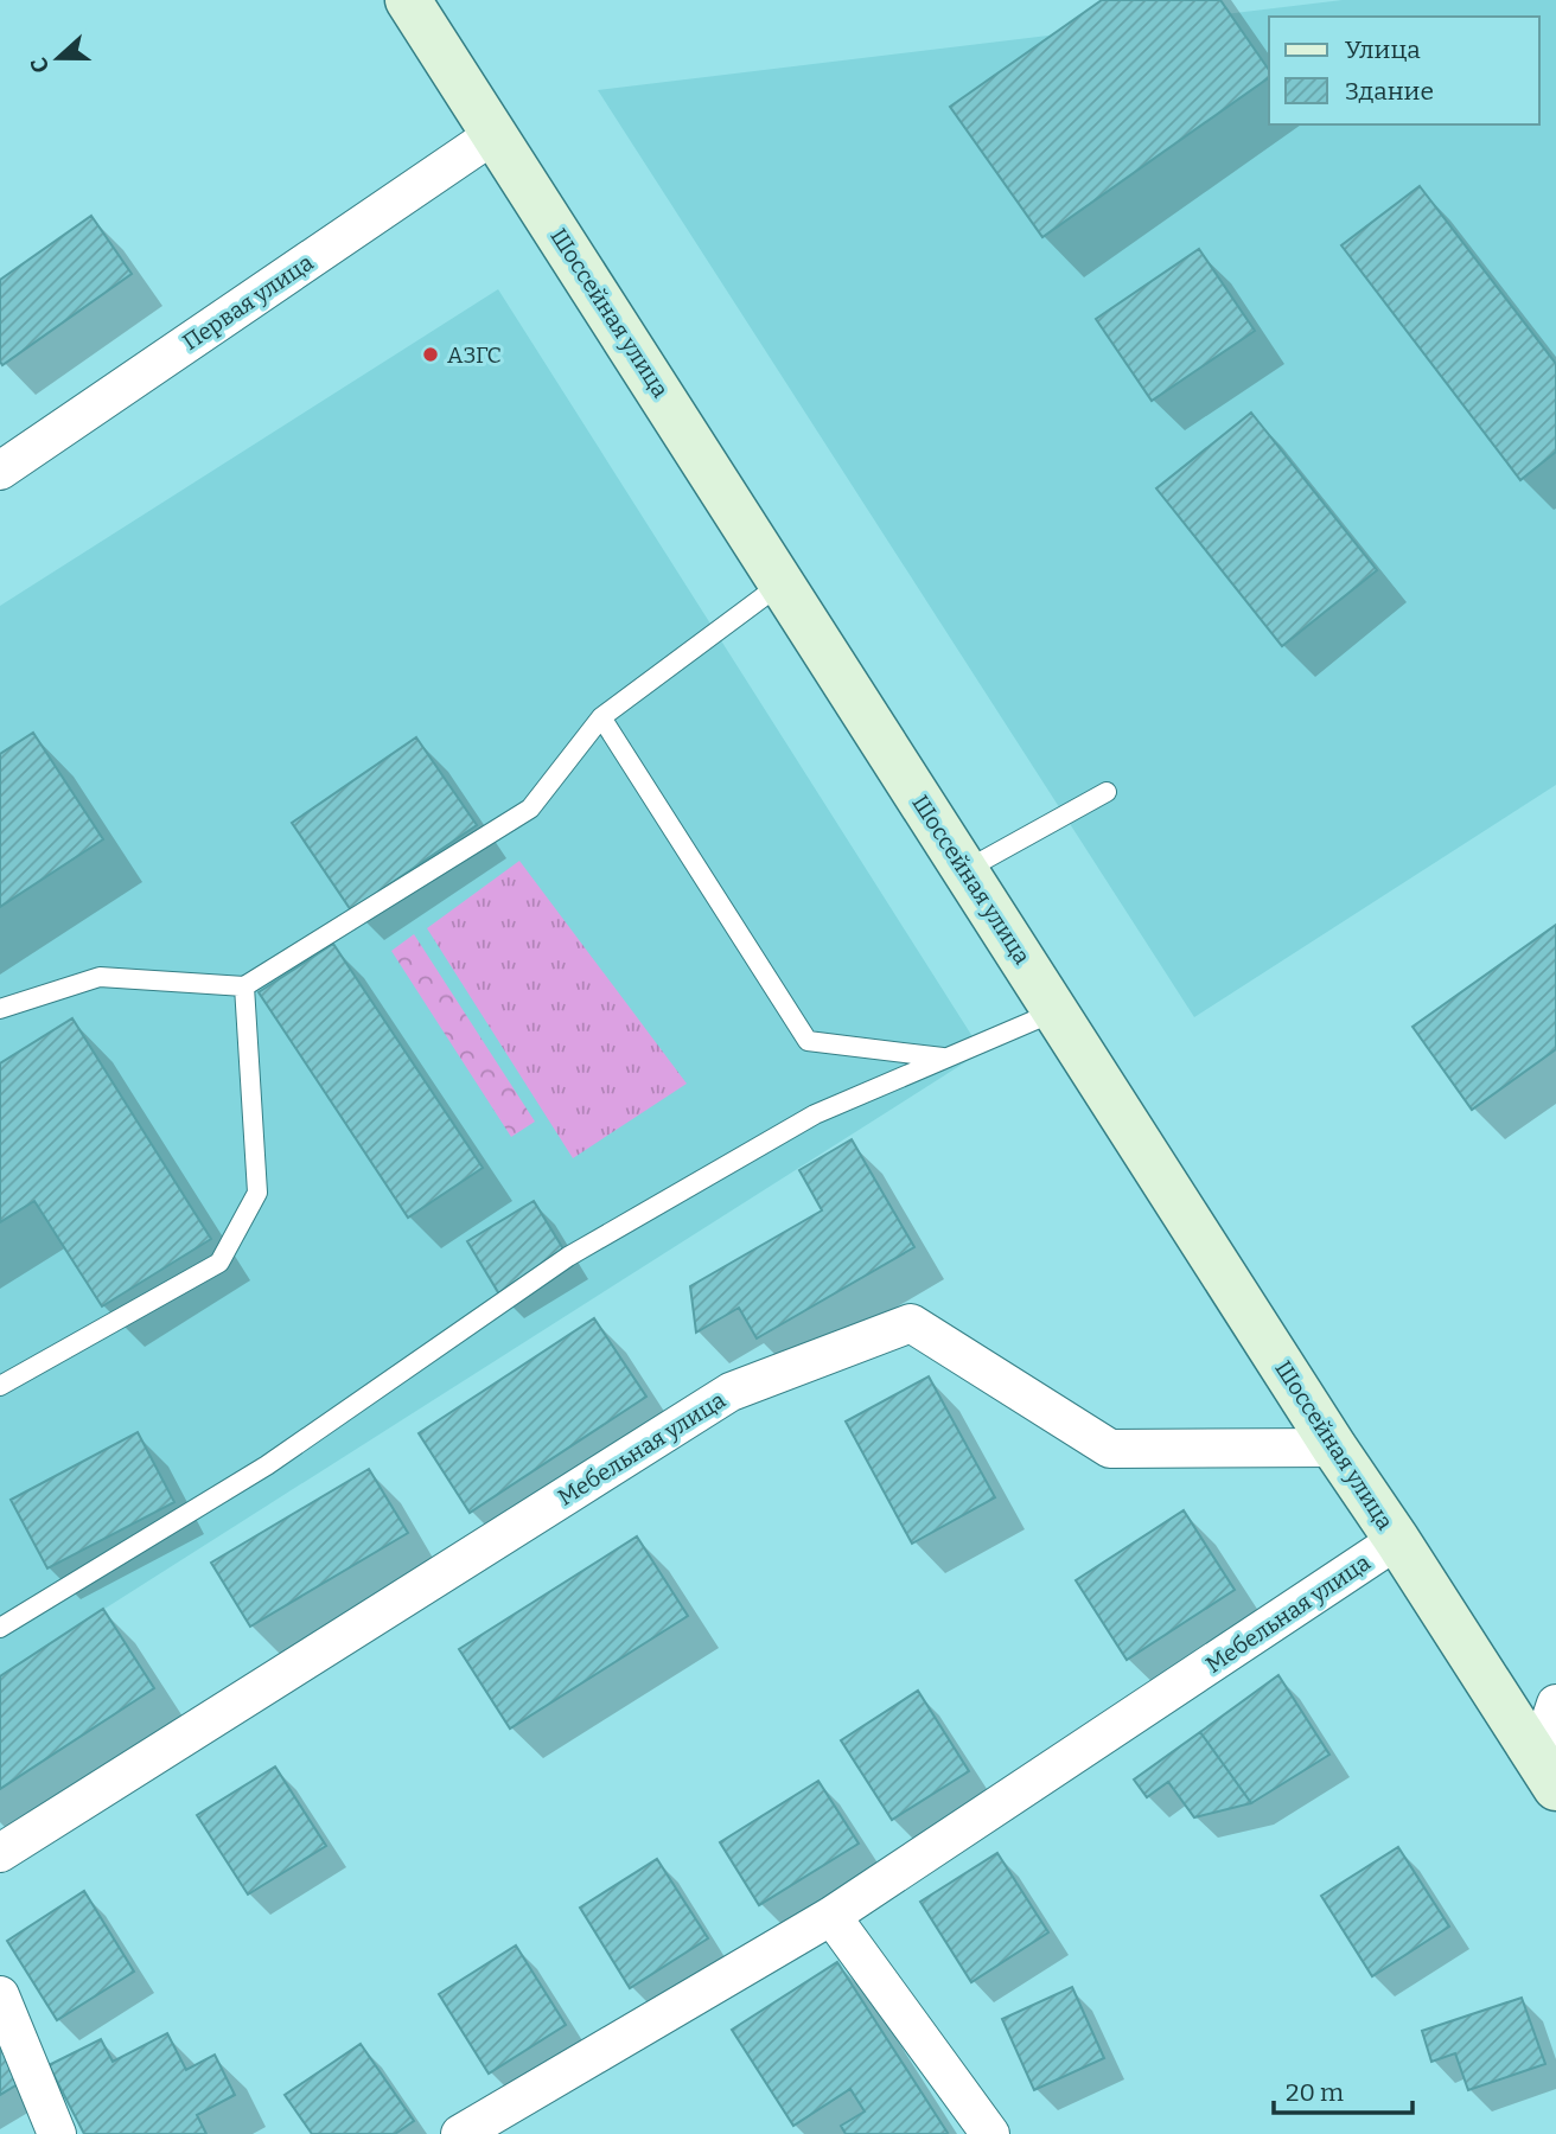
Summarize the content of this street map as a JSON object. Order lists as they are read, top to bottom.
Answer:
{
  "streets": {
    "main road": ["Шоссейная улица"],
    "street": ["Первая улица", "Мебельная улица"]
  },
  "crossings": [
    ["Первая улица", "Шоссейная улица"],
    ["Шоссейная улица", "Мебельная улица"]
  ],
  "places": ["АЗГС"],
  "legend": ["Улица", "Здание"],
  "scale_bar": "20 m",
  "north": "left"
}
